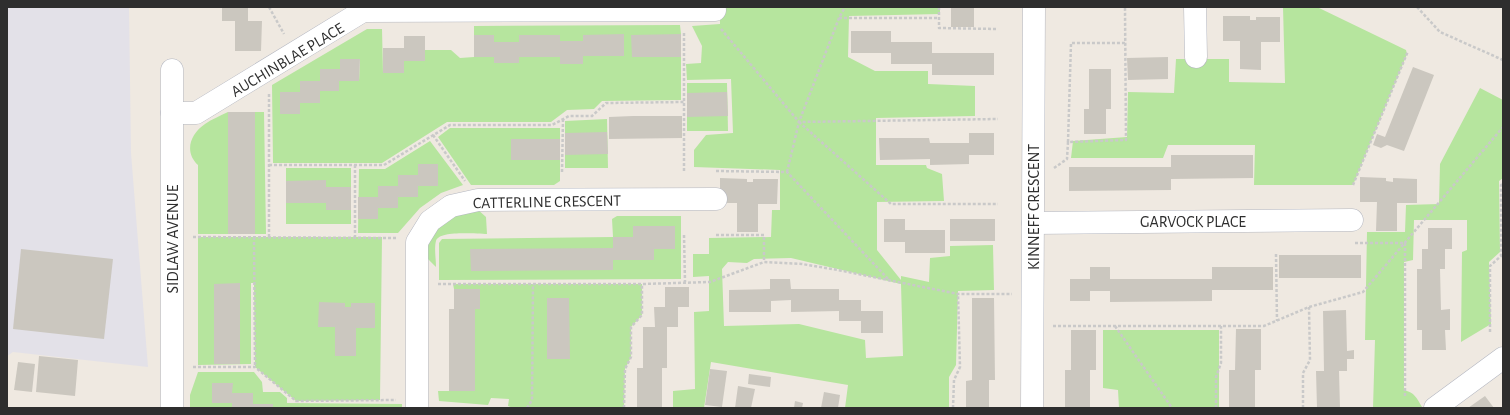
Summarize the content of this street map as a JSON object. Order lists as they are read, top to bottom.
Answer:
{
  "streets": {
    "street": [
      "AUCHINBLAE PLACE",
      "CATTERLINE CRESCENT",
      "KINNEFF CRESCENT",
      "GARVOCK PLACE",
      "SIDLAW AVENUE"
    ]
  },
  "crossings": [
    ["AUCHINBLAE PLACE", "SIDLAW AVENUE"],
    ["KINNEFF CRESCENT", "GARVOCK PLACE"]
  ]
}
